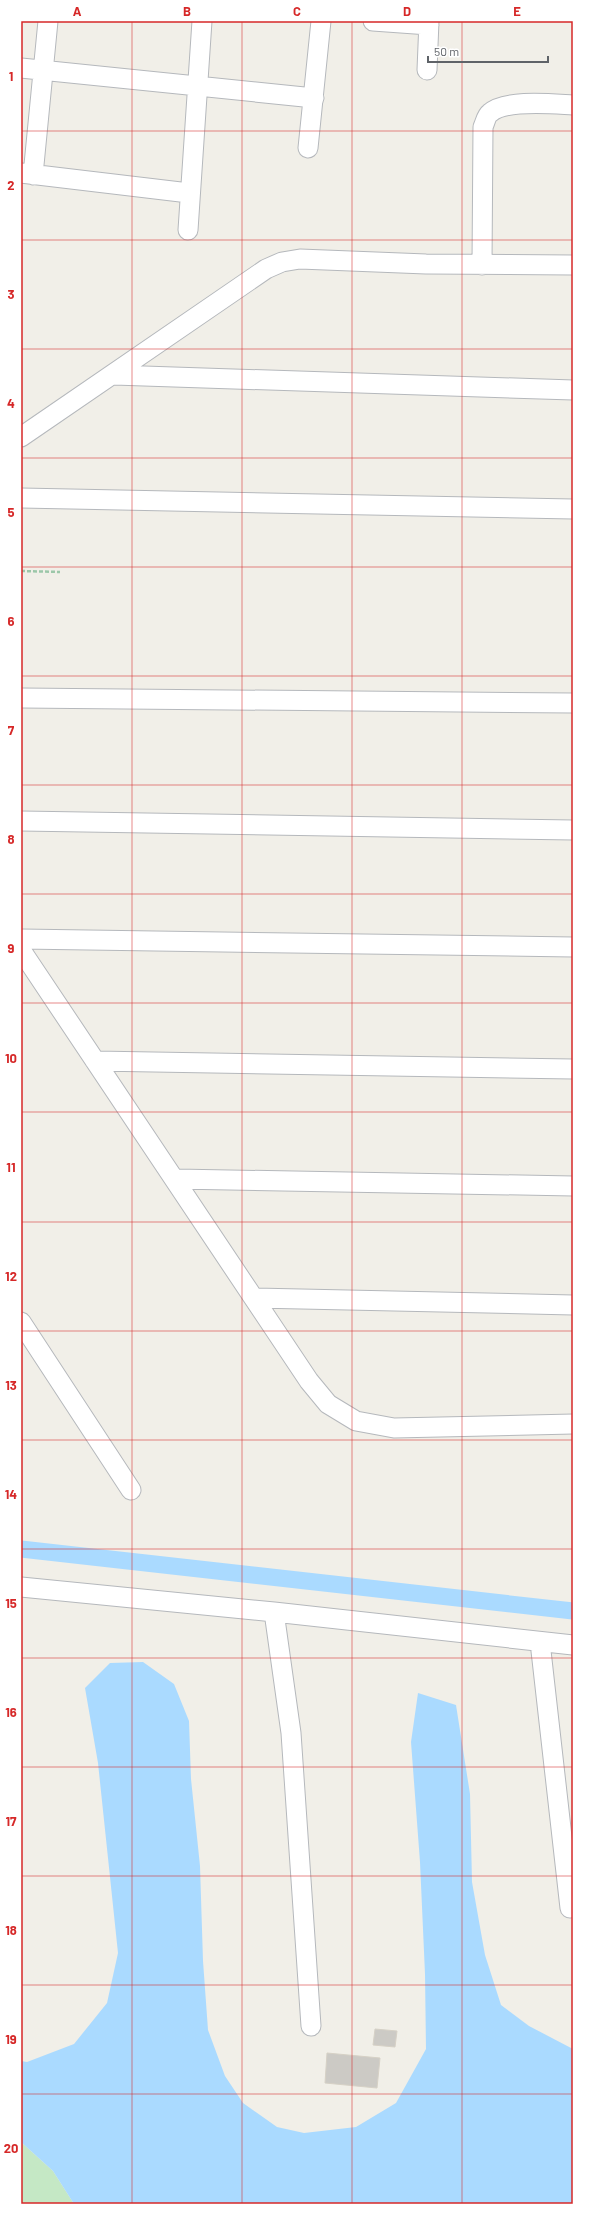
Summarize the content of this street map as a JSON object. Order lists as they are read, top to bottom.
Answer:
{
  "scale_bar": "50 m",
  "grid": {
    "columns": [
      "A",
      "B",
      "C",
      "D",
      "E"
    ],
    "rows": [
      "1",
      "2",
      "3",
      "4",
      "5",
      "6",
      "7",
      "8",
      "9",
      "10",
      "11",
      "12",
      "13",
      "14",
      "15",
      "16",
      "17",
      "18",
      "19",
      "20"
    ]
  }
}
